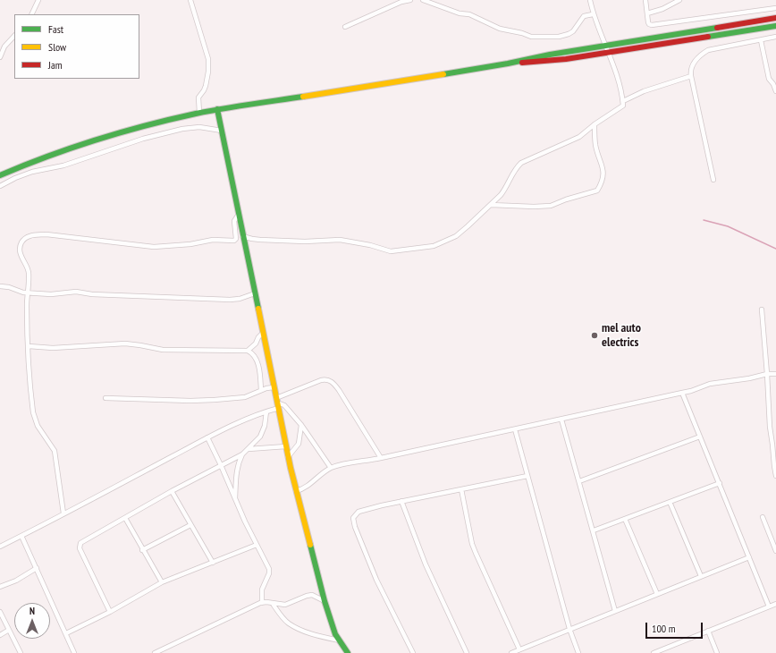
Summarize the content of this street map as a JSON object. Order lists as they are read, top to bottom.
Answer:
{
  "places": ["mel auto electrics"],
  "legend": ["Fast", "Slow", "Jam"],
  "scale_bar": "100 m",
  "north": "top"
}
